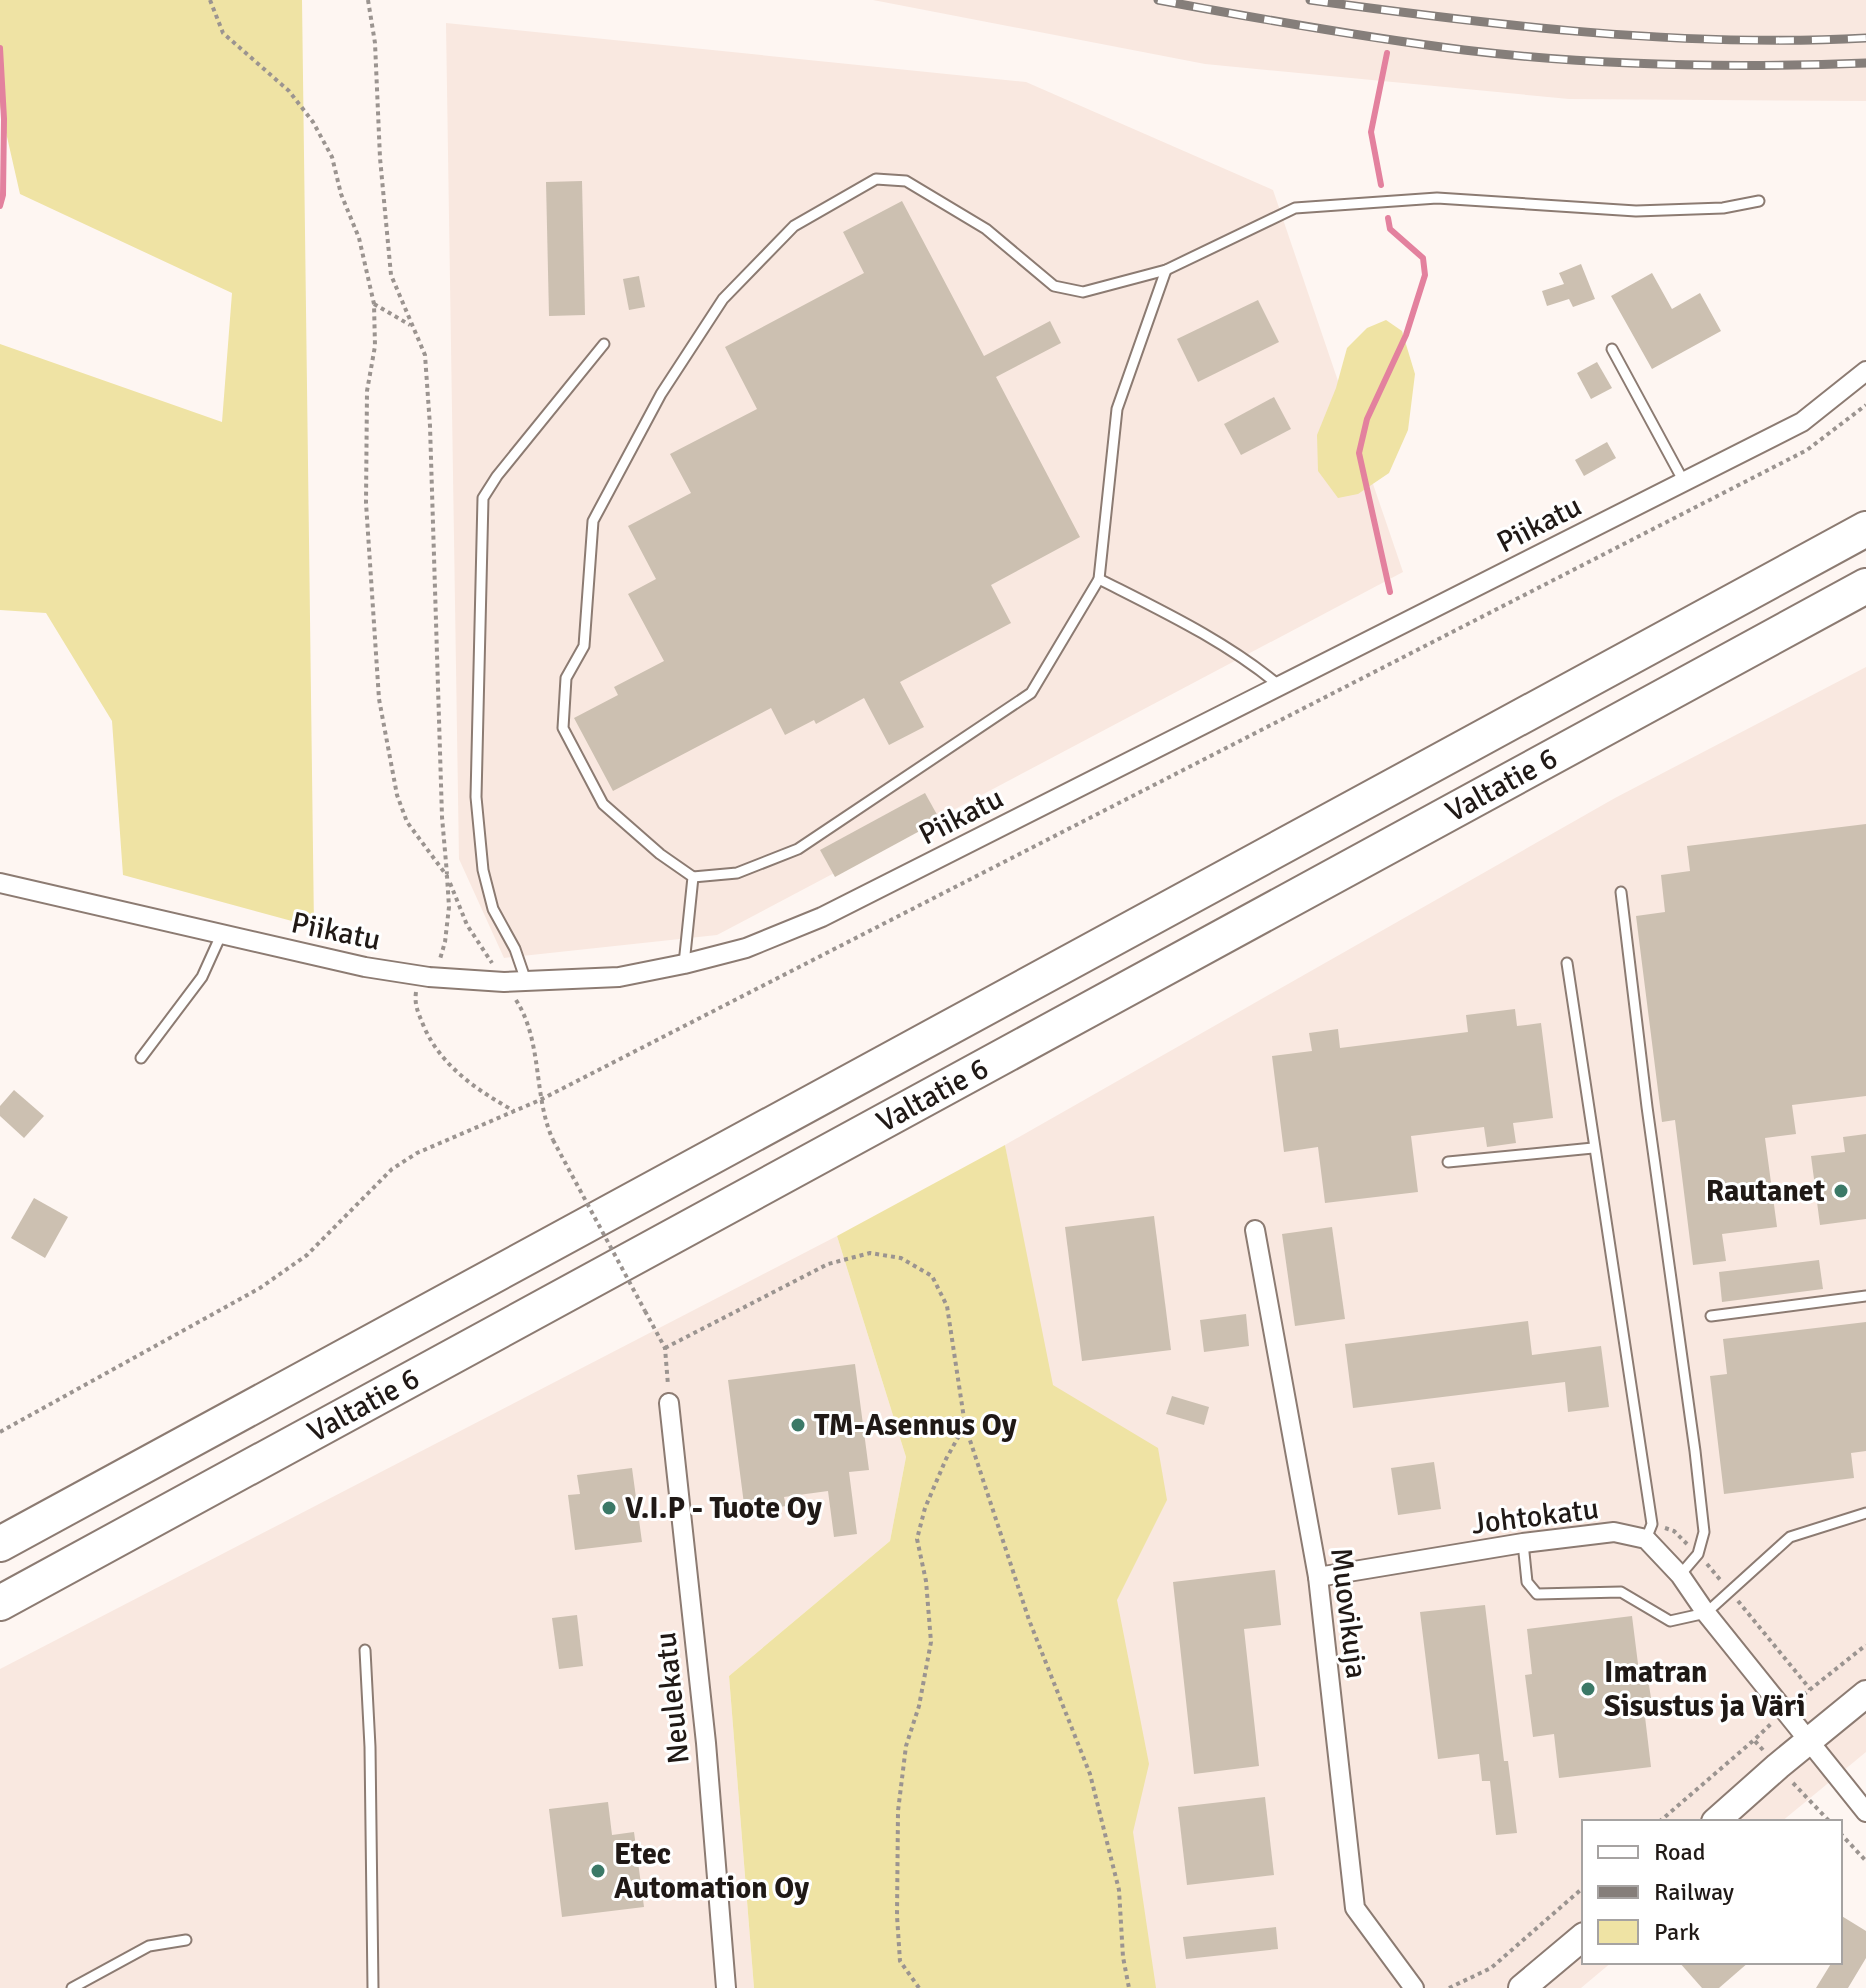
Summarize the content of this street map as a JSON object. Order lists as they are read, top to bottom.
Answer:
{
  "streets": {
    "highway": ["Valtatie 6"],
    "street": [
      "Piikatu",
      "Johtokatu",
      "Muovikuja",
      "Neulekatu"
    ]
  },
  "crossings": [
    ["Johtokatu", "Muovikuja"]
  ],
  "places": [
    "Rautanet",
    "TM-Asennus Oy",
    "V.I.P - Tuote Oy",
    "Imatran Sisustus ja Väri",
    "Etec Automation Oy"
  ],
  "legend": ["Road", "Railway", "Park"]
}
